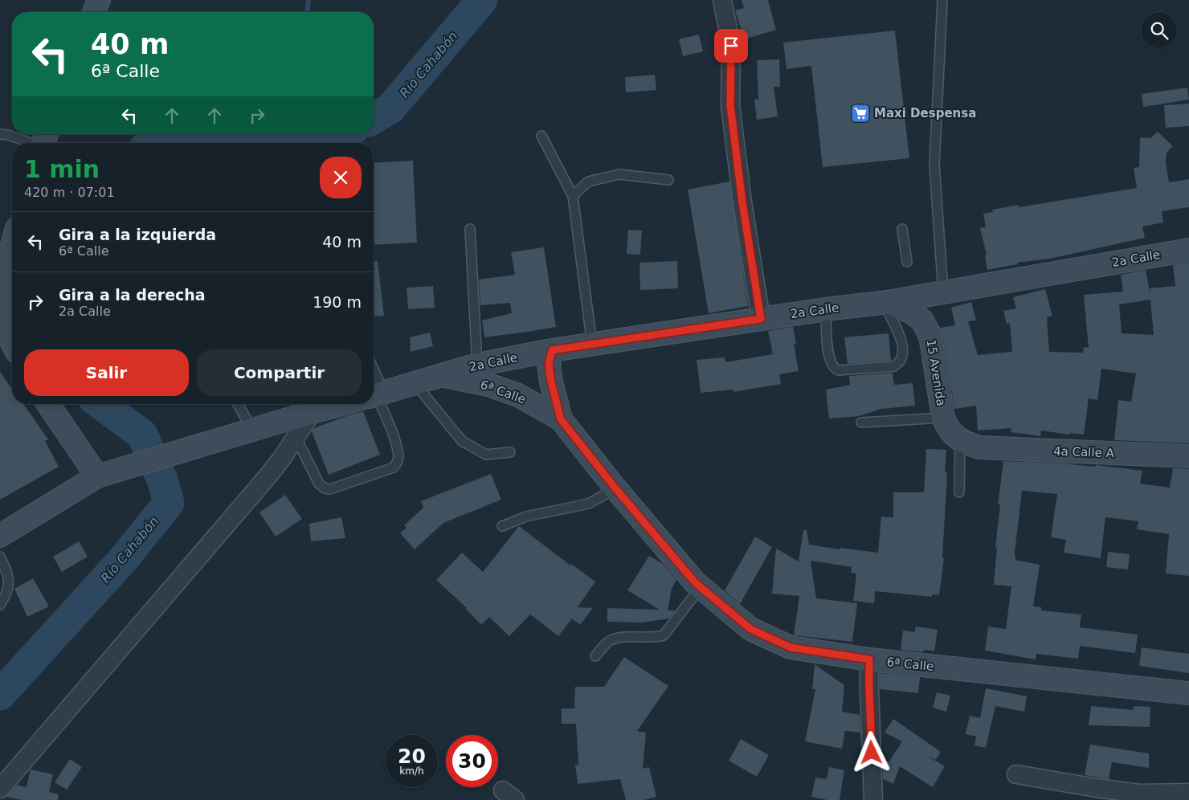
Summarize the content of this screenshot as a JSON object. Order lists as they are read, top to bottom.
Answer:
{
  "streets": {
    "main road": [
      "2a Calle",
      "15 Avenida",
      "6ª Calle",
      "4a Calle A"
    ]
  },
  "crossings": [
    ["2a Calle", "15 Avenida"],
    ["2a Calle", "6ª Calle"],
    ["15 Avenida", "4a Calle A"]
  ],
  "water": ["Río Cahabón"],
  "places": {
    "supermarket": ["Maxi Despensa"]
  },
  "page": {
    "turn": ["40 m", "6ª Calle"],
    "heading": ["1 min", "420 m · 07:01"],
    "list": [
      {
        "name": "Gira a la izquierda",
        "note": "6ª Calle",
        "value": "40 m"
      },
      {
        "name": "Gira a la derecha",
        "note": "2a Calle",
        "value": "190 m"
      }
    ],
    "buttons": ["Salir", "Compartir"],
    "speed": "20 km/h",
    "limit": "30"
  }
}
